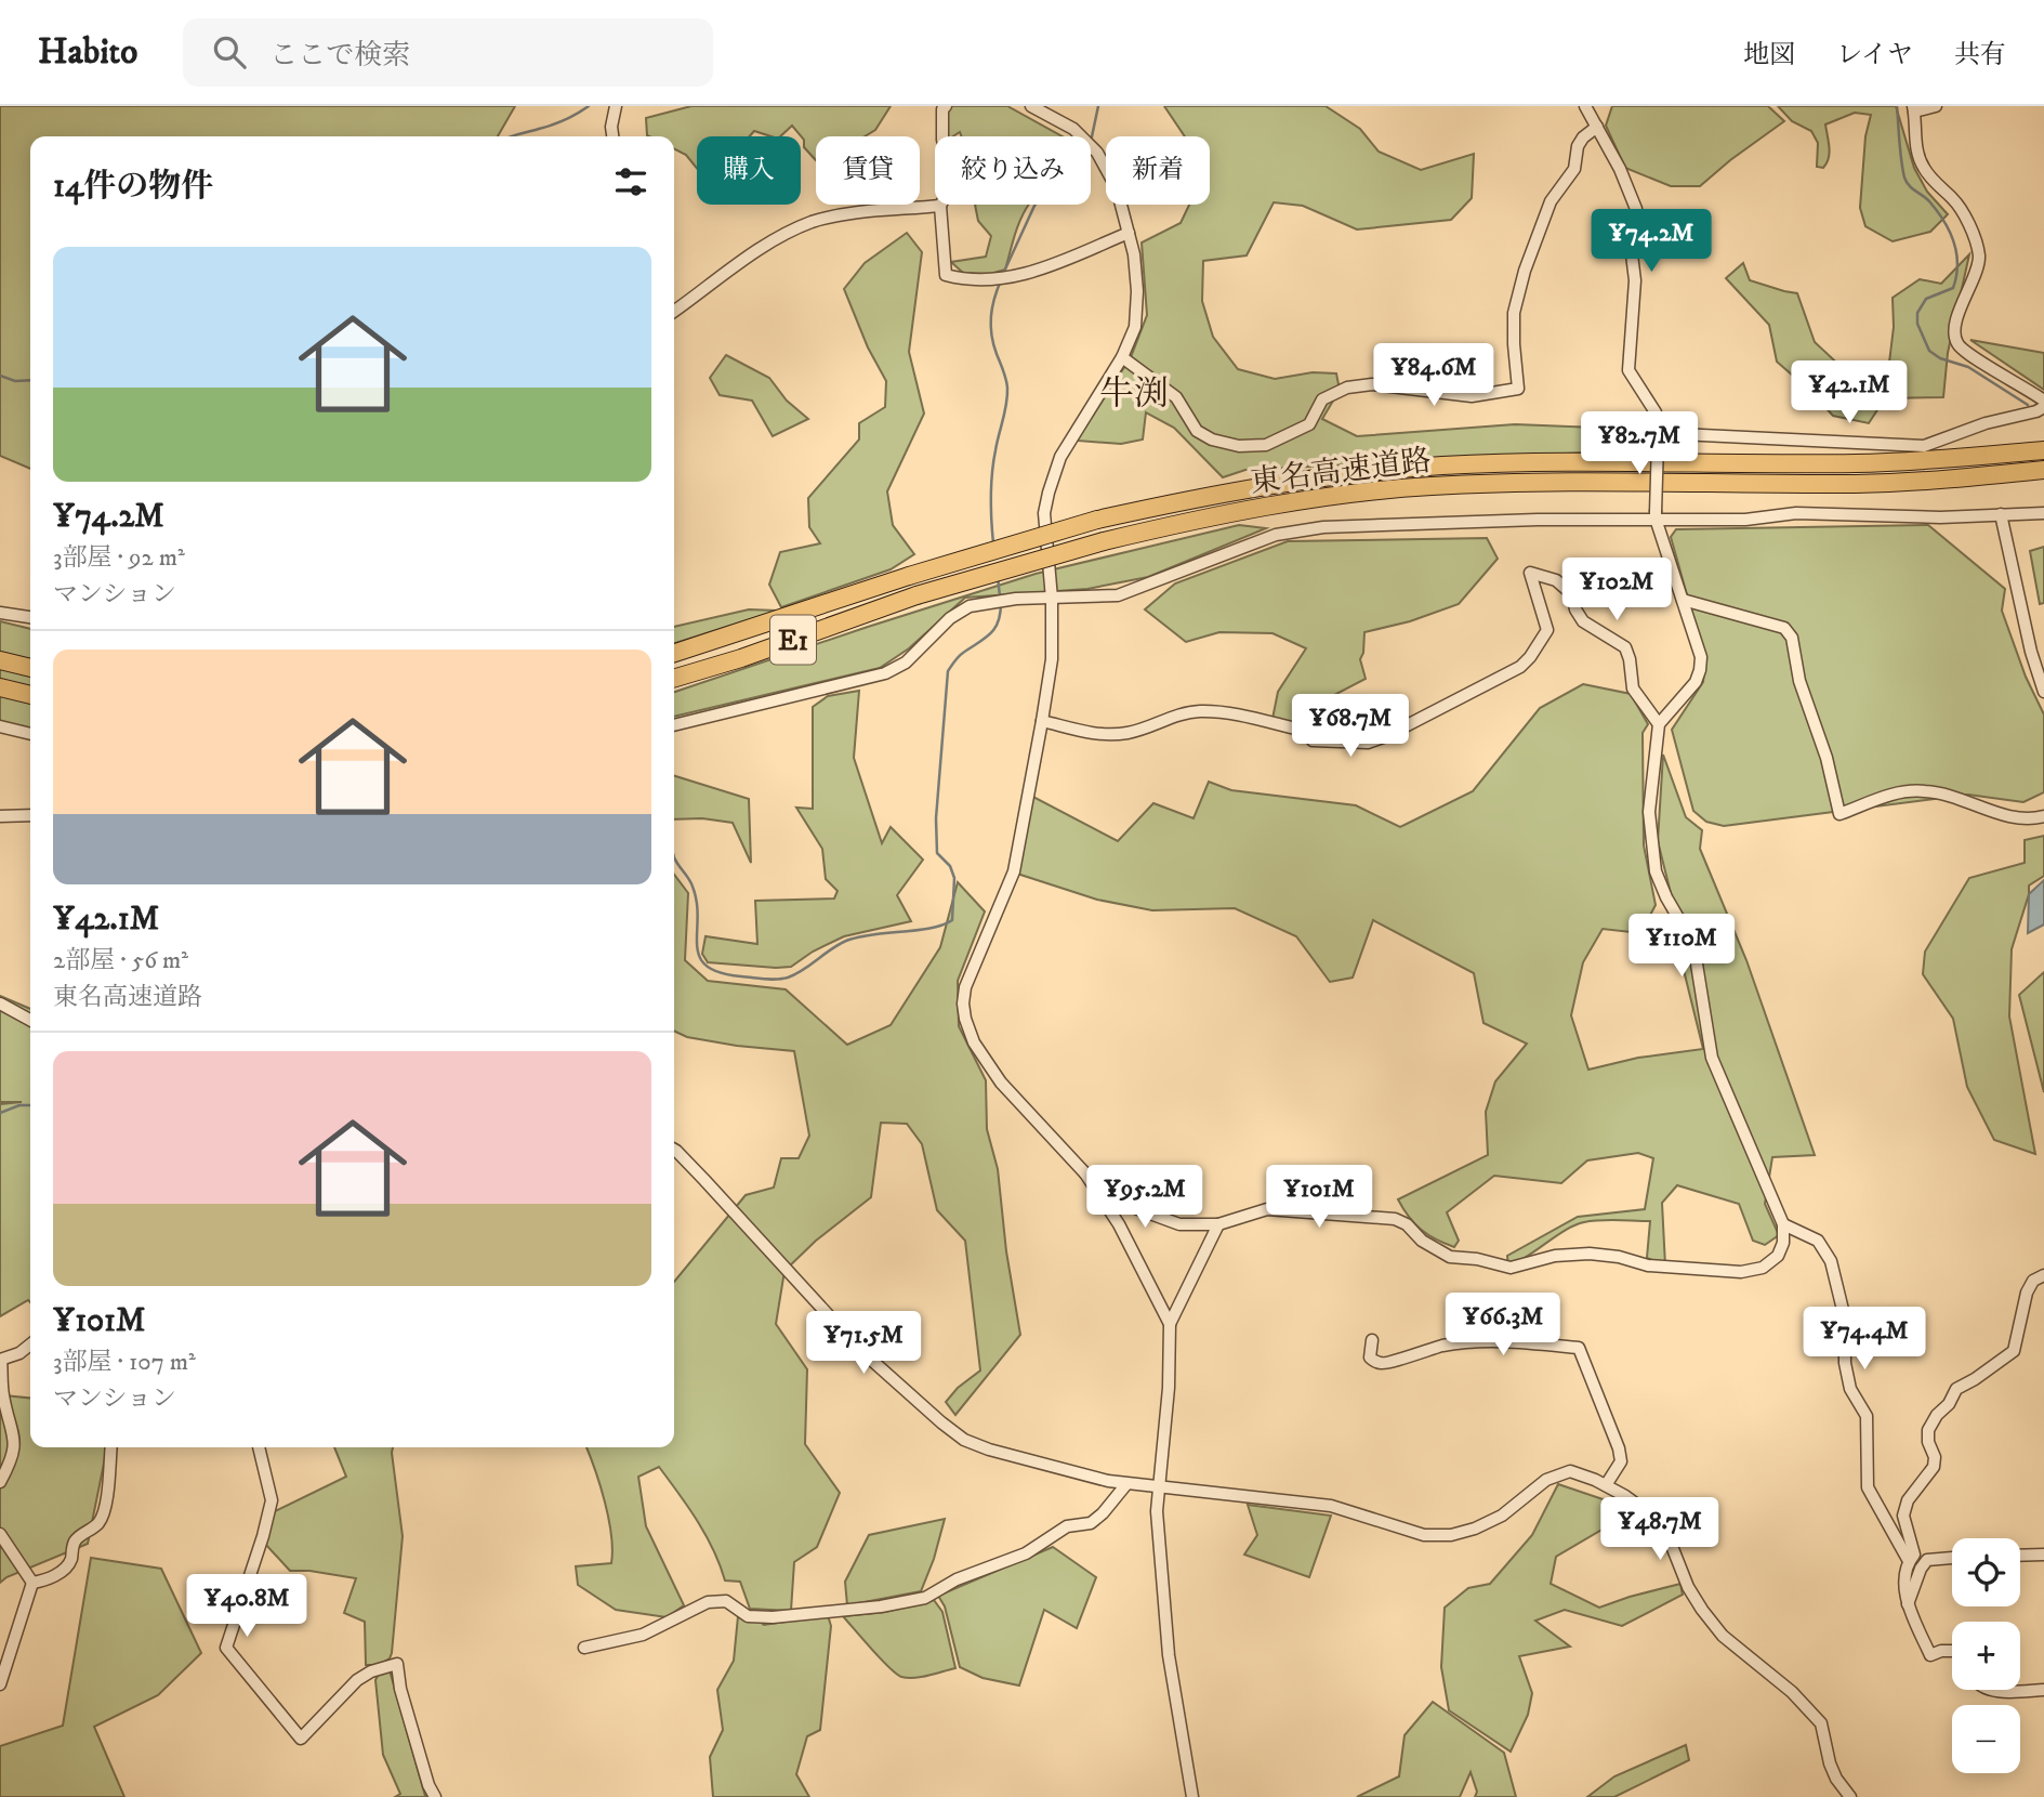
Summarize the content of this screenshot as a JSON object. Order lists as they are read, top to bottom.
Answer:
{
  "streets": {
    "highway": ["東名高速道路", "E1"]
  },
  "districts": ["牛渕"],
  "page": {
    "header": "Habito",
    "search": "ここで検索",
    "nav": ["地図", "レイヤ", "共有"],
    "chip": [
      "購入",
      "賃貸",
      "絞り込み",
      "新着"
    ],
    "heading": "14件の物件",
    "price": [
      "¥74.2M",
      "¥84.6M",
      "¥42.1M",
      "¥82.7M",
      "¥102M",
      "¥68.7M",
      "¥110M",
      "¥95.2M",
      "¥101M",
      "¥66.3M",
      "¥74.4M",
      "¥71.5M",
      "¥48.7M",
      "¥40.8M"
    ],
    "list": [
      {
        "name": "¥74.2M",
        "note": "3部屋 · 92 m² · マンション"
      },
      {
        "name": "¥42.1M",
        "note": "2部屋 · 56 m² · 東名高速道路"
      },
      {
        "name": "¥101M",
        "note": "3部屋 · 107 m² · マンション"
      }
    ],
    "map_buttons": ["+", "−"]
  }
}
